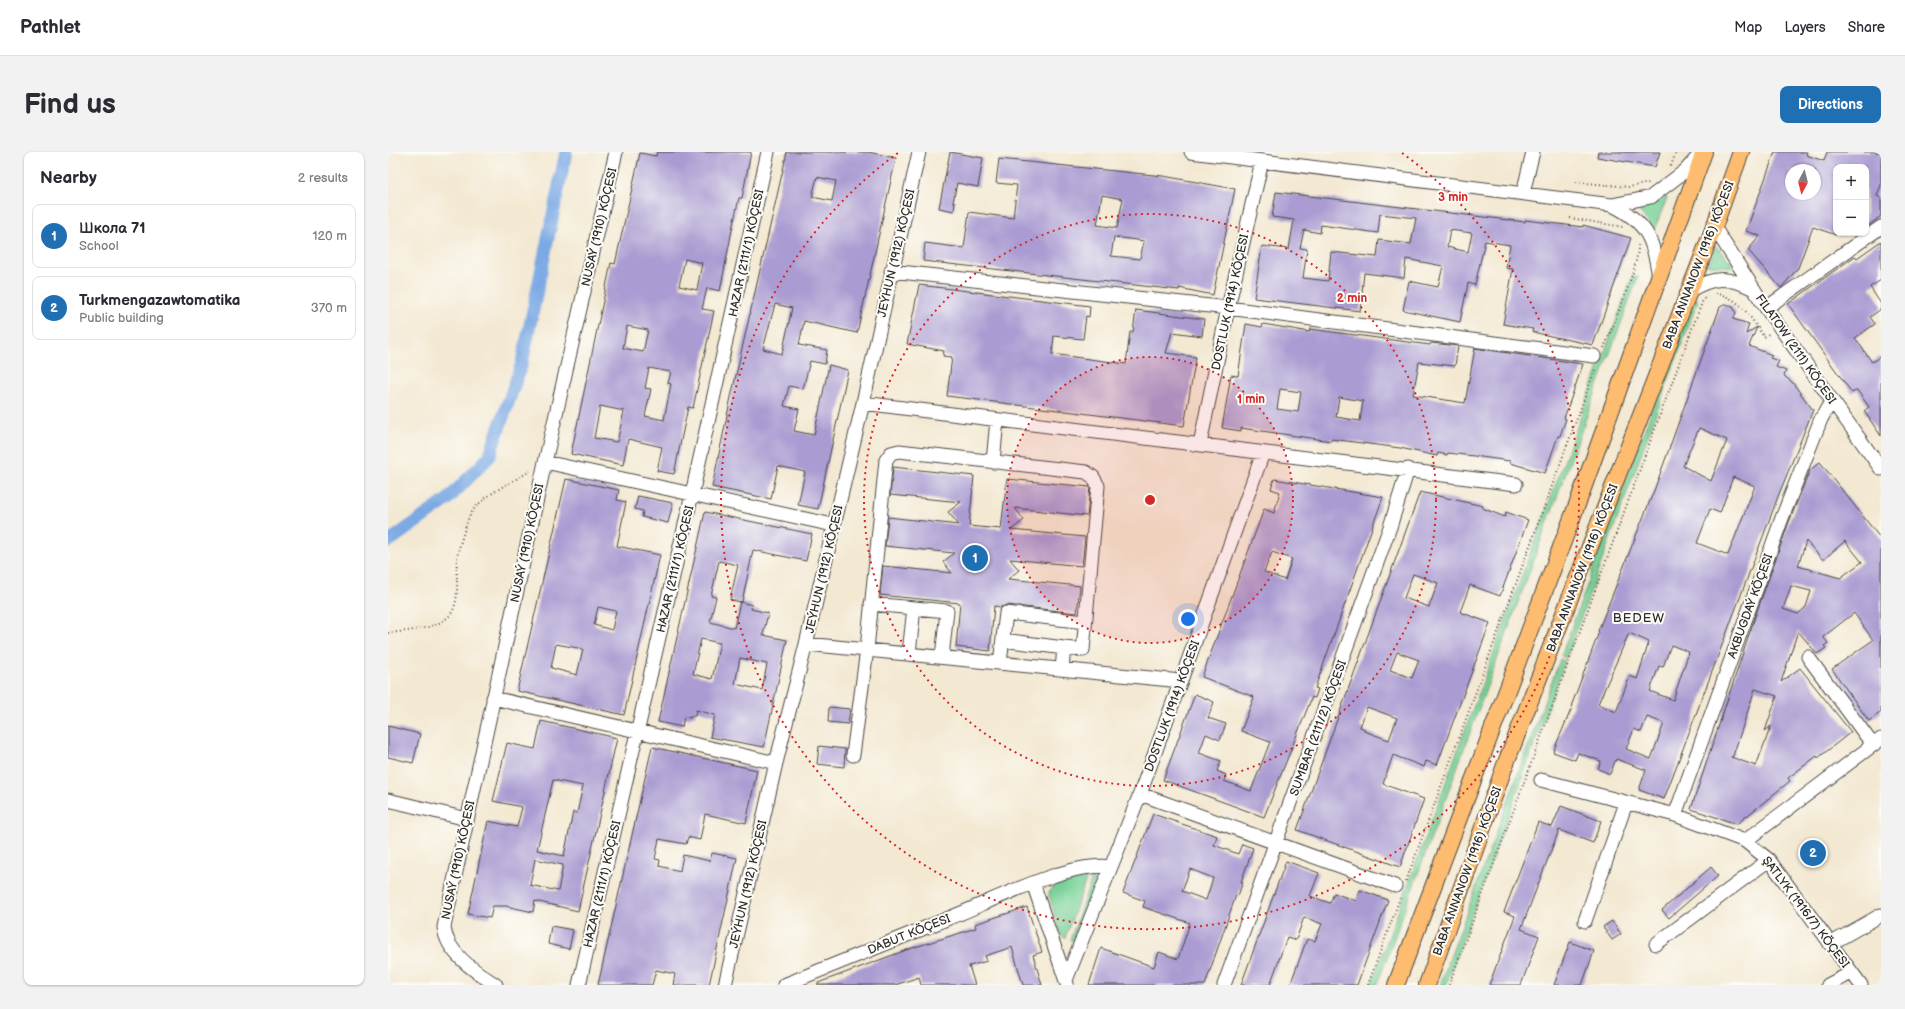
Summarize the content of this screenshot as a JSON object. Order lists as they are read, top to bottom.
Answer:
{
  "streets": {
    "main road": ["BABA ANNANOW (1916) KÖÇESI"],
    "street": [
      "NUSAÝ (1910) KÖÇESI",
      "HAZAR (2111/1) KÖÇESI",
      "JEÝHUN (1912) KÖÇESI",
      "DOSTLUK (1914) KÖÇESI",
      "FILATOW (2111) KÖÇESI",
      "AKBUGDAÝ KÖÇESI",
      "SUMBAR (2111/2) KÖÇESI",
      "ŞATLYK (1916/7) KÖÇESI",
      "DABUT KÖÇESI"
    ]
  },
  "crossings": [
    ["BABA ANNANOW (1916) KÖÇESI", "FILATOW (2111) KÖÇESI"],
    ["DOSTLUK (1914) KÖÇESI", "DABUT KÖÇESI"],
    ["FILATOW (2111) KÖÇESI", "AKBUGDAÝ KÖÇESI"],
    ["AKBUGDAÝ KÖÇESI", "ŞATLYK (1916/7) KÖÇESI"]
  ],
  "districts": ["BEDEW"],
  "north": "bottom",
  "page": {
    "header": "Pathlet",
    "nav": ["Map", "Layers", "Share"],
    "buttons": "Directions",
    "title": "Find us",
    "heading": ["Nearby", "2 results"],
    "map_buttons": ["+", "−"],
    "list": [
      {
        "mark": "1",
        "name": "Школа 71",
        "note": "School",
        "value": "120 m"
      },
      {
        "mark": "2",
        "name": "Turkmengazawtomatika",
        "note": "Public building",
        "value": "370 m"
      }
    ],
    "pins": ["1", "2"]
  },
  "rings": ["3 min", "2 min", "1 min"]
}
